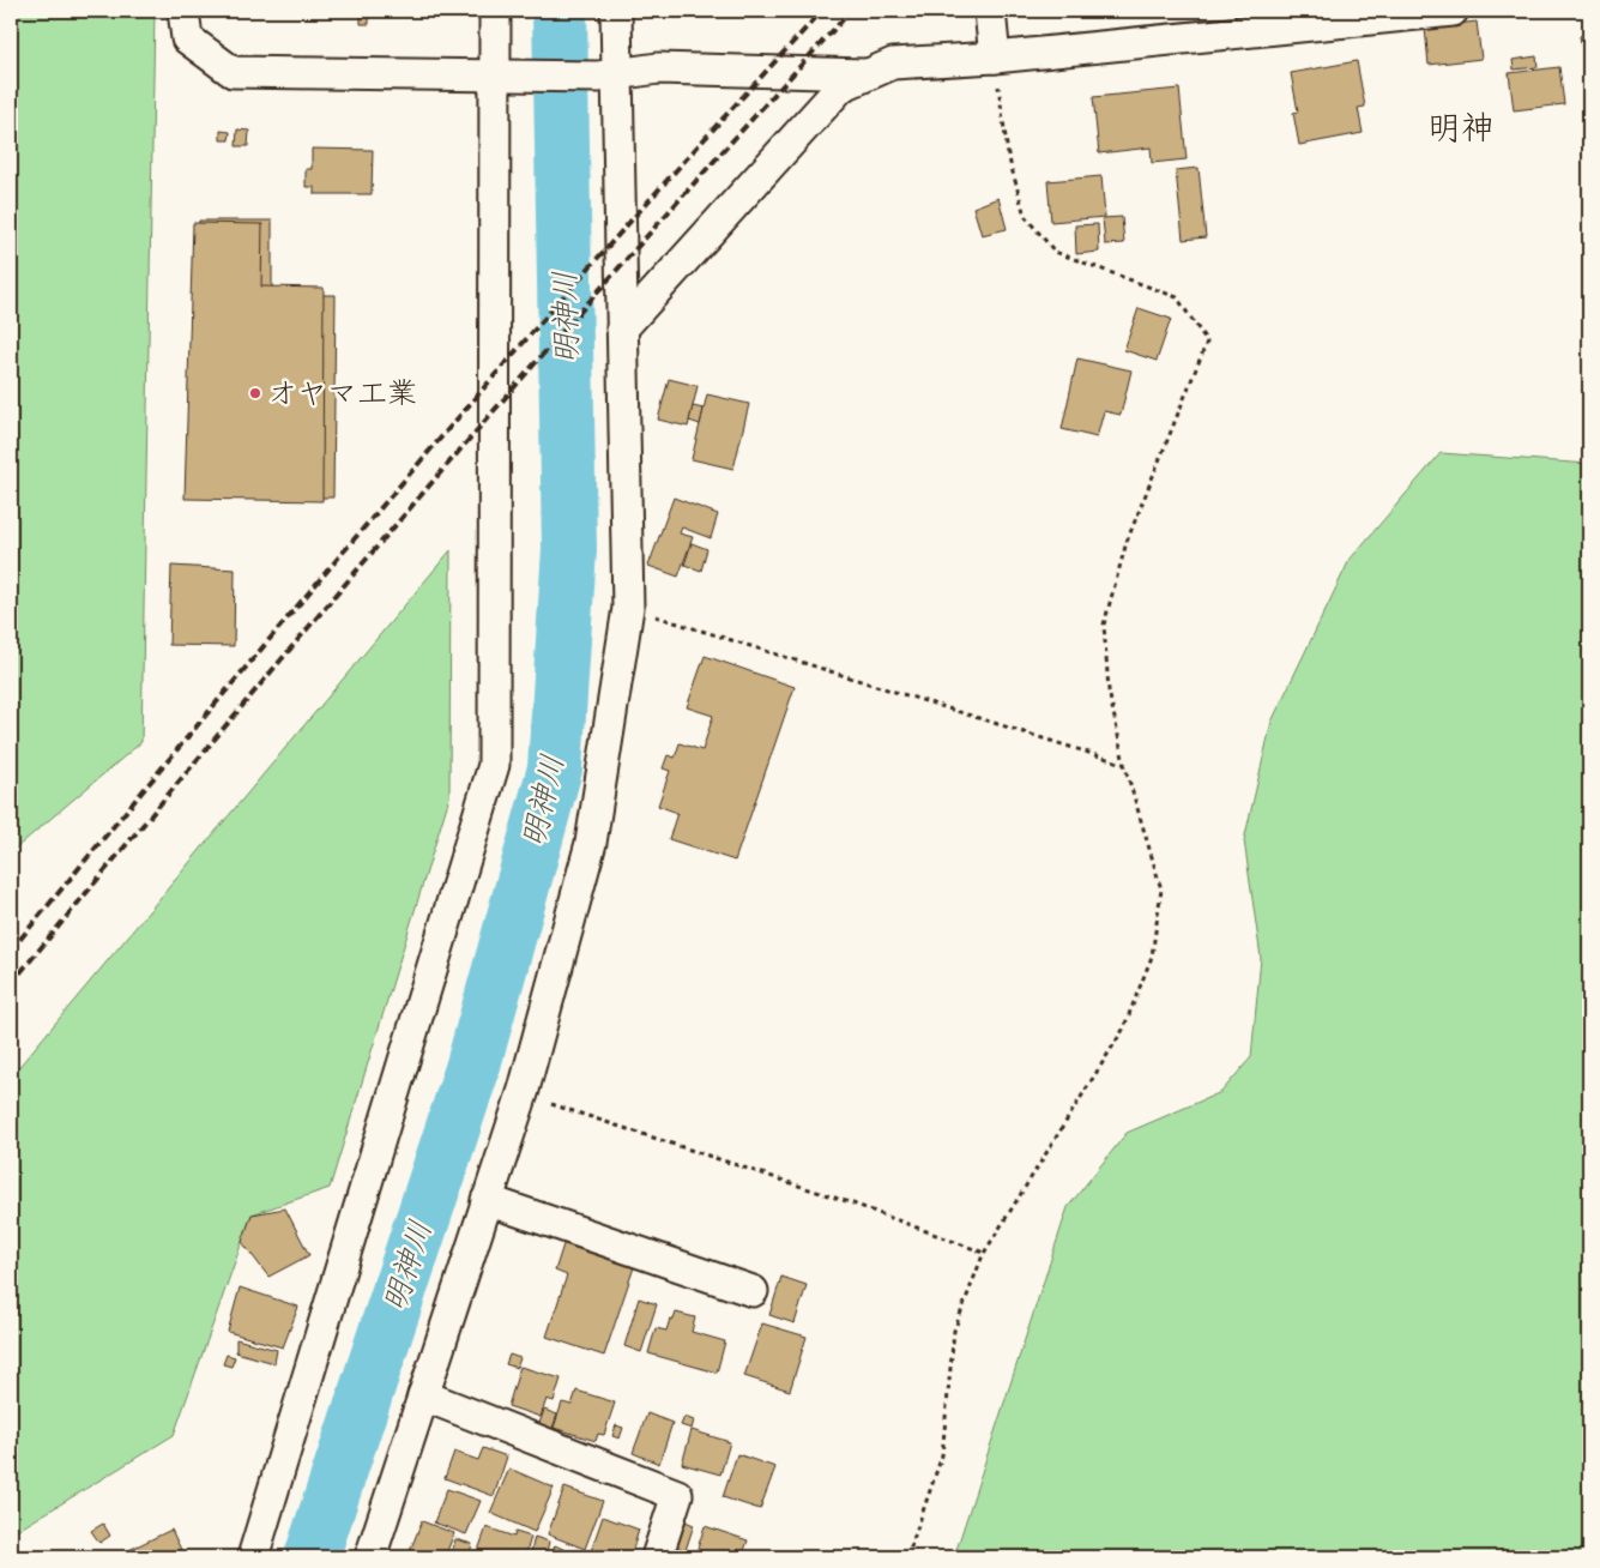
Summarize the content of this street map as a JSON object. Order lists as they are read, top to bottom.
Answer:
{
  "districts": ["明神"],
  "water": ["明神川"],
  "places": ["オヤマ工業"]
}
